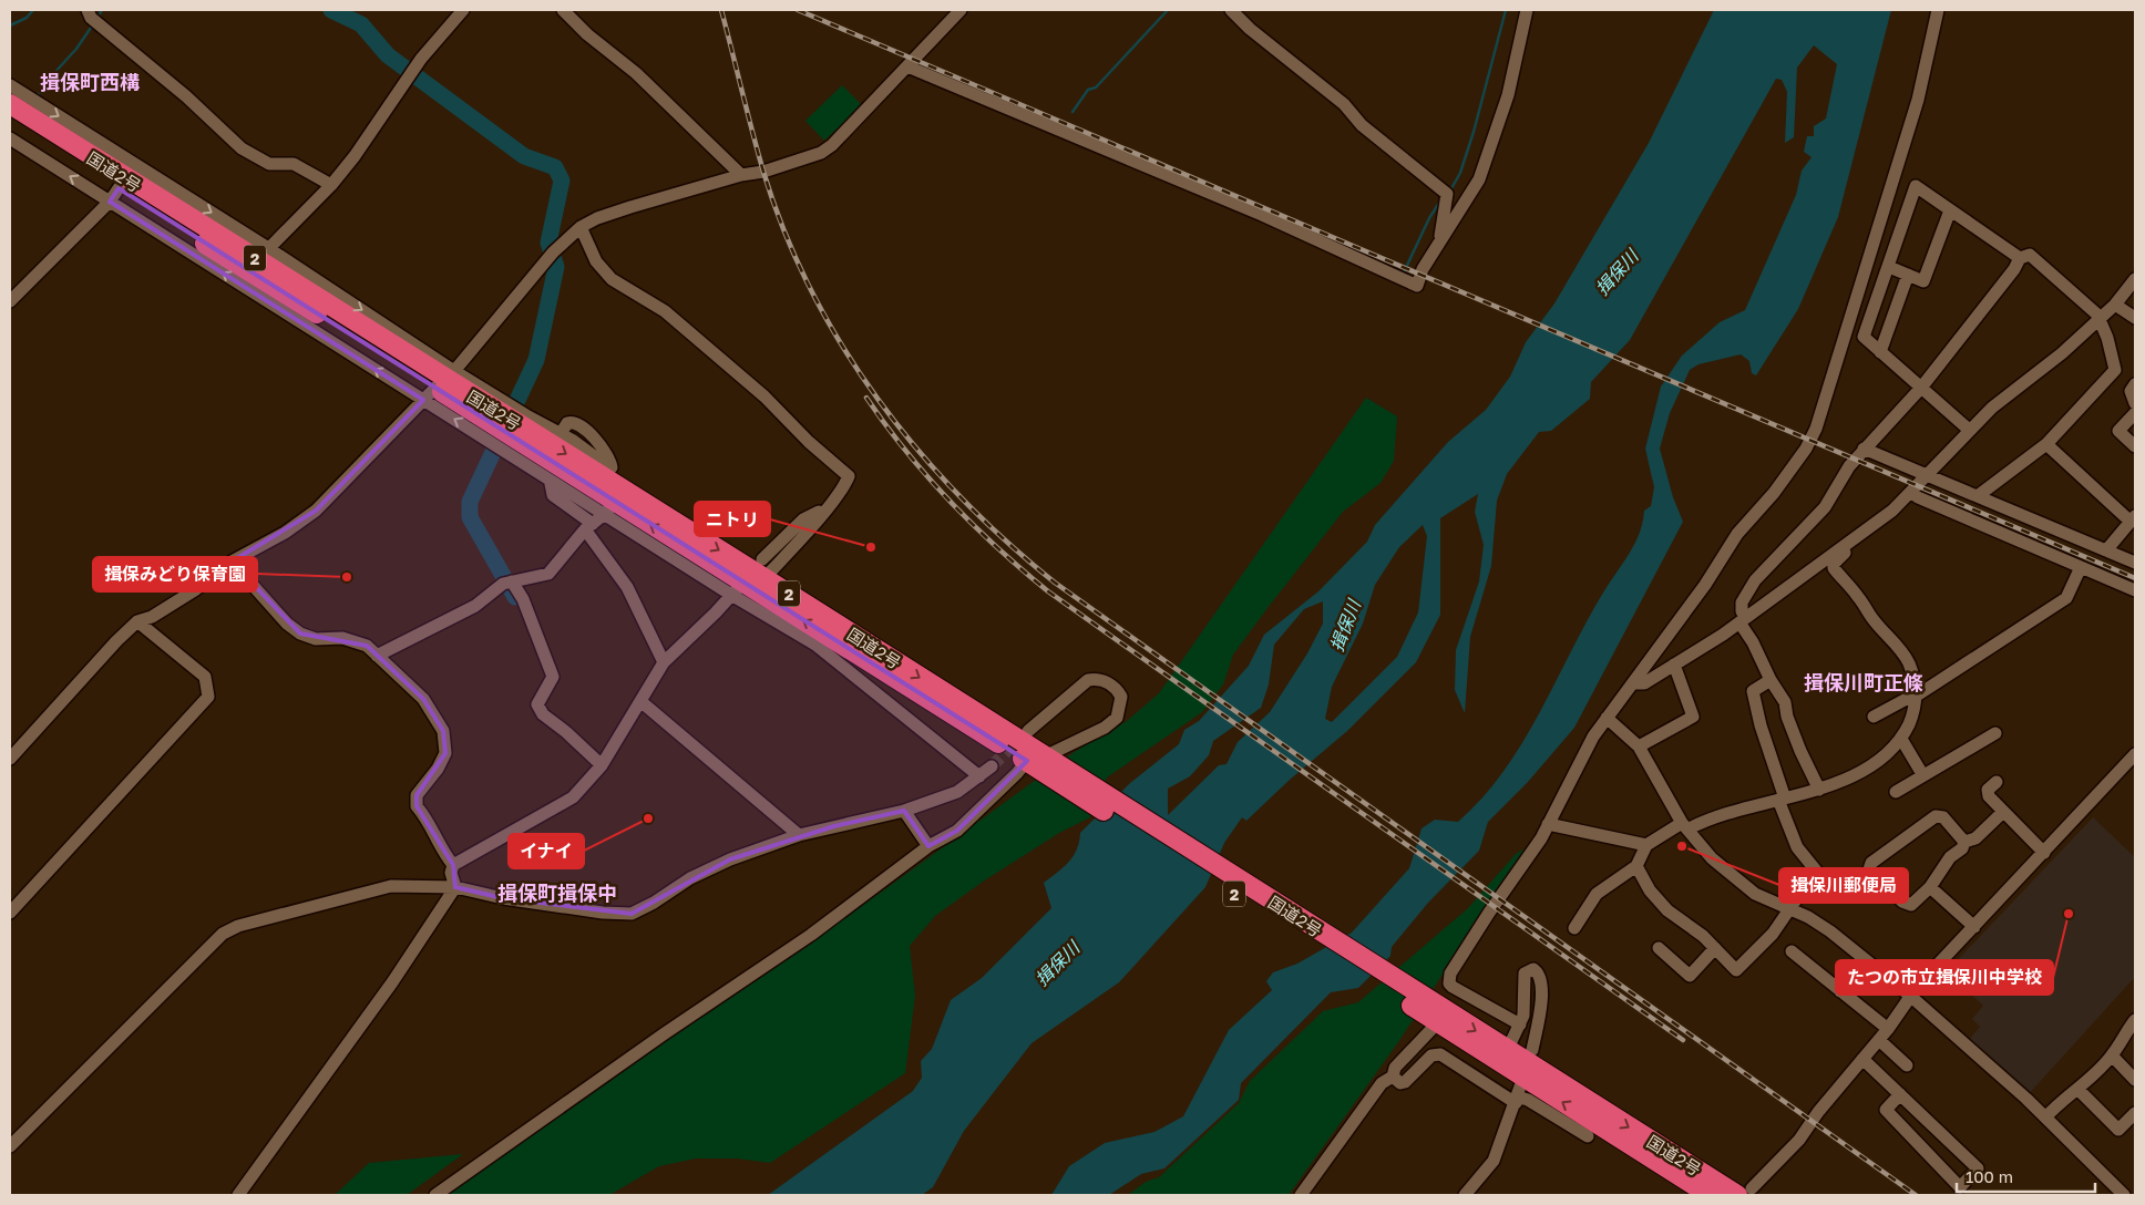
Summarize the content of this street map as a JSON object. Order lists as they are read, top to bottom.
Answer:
{
  "streets": {
    "highway": ["国道2号", "2"]
  },
  "districts": ["揖保町西構", "揖保川町正條", "揖保町揖保中"],
  "water": ["揖保川"],
  "places": [
    "ニトリ",
    "揖保みどり保育園",
    "イナイ",
    "揖保川郵便局",
    "たつの市立揖保川中学校"
  ],
  "scale_bar": "100 m"
}
